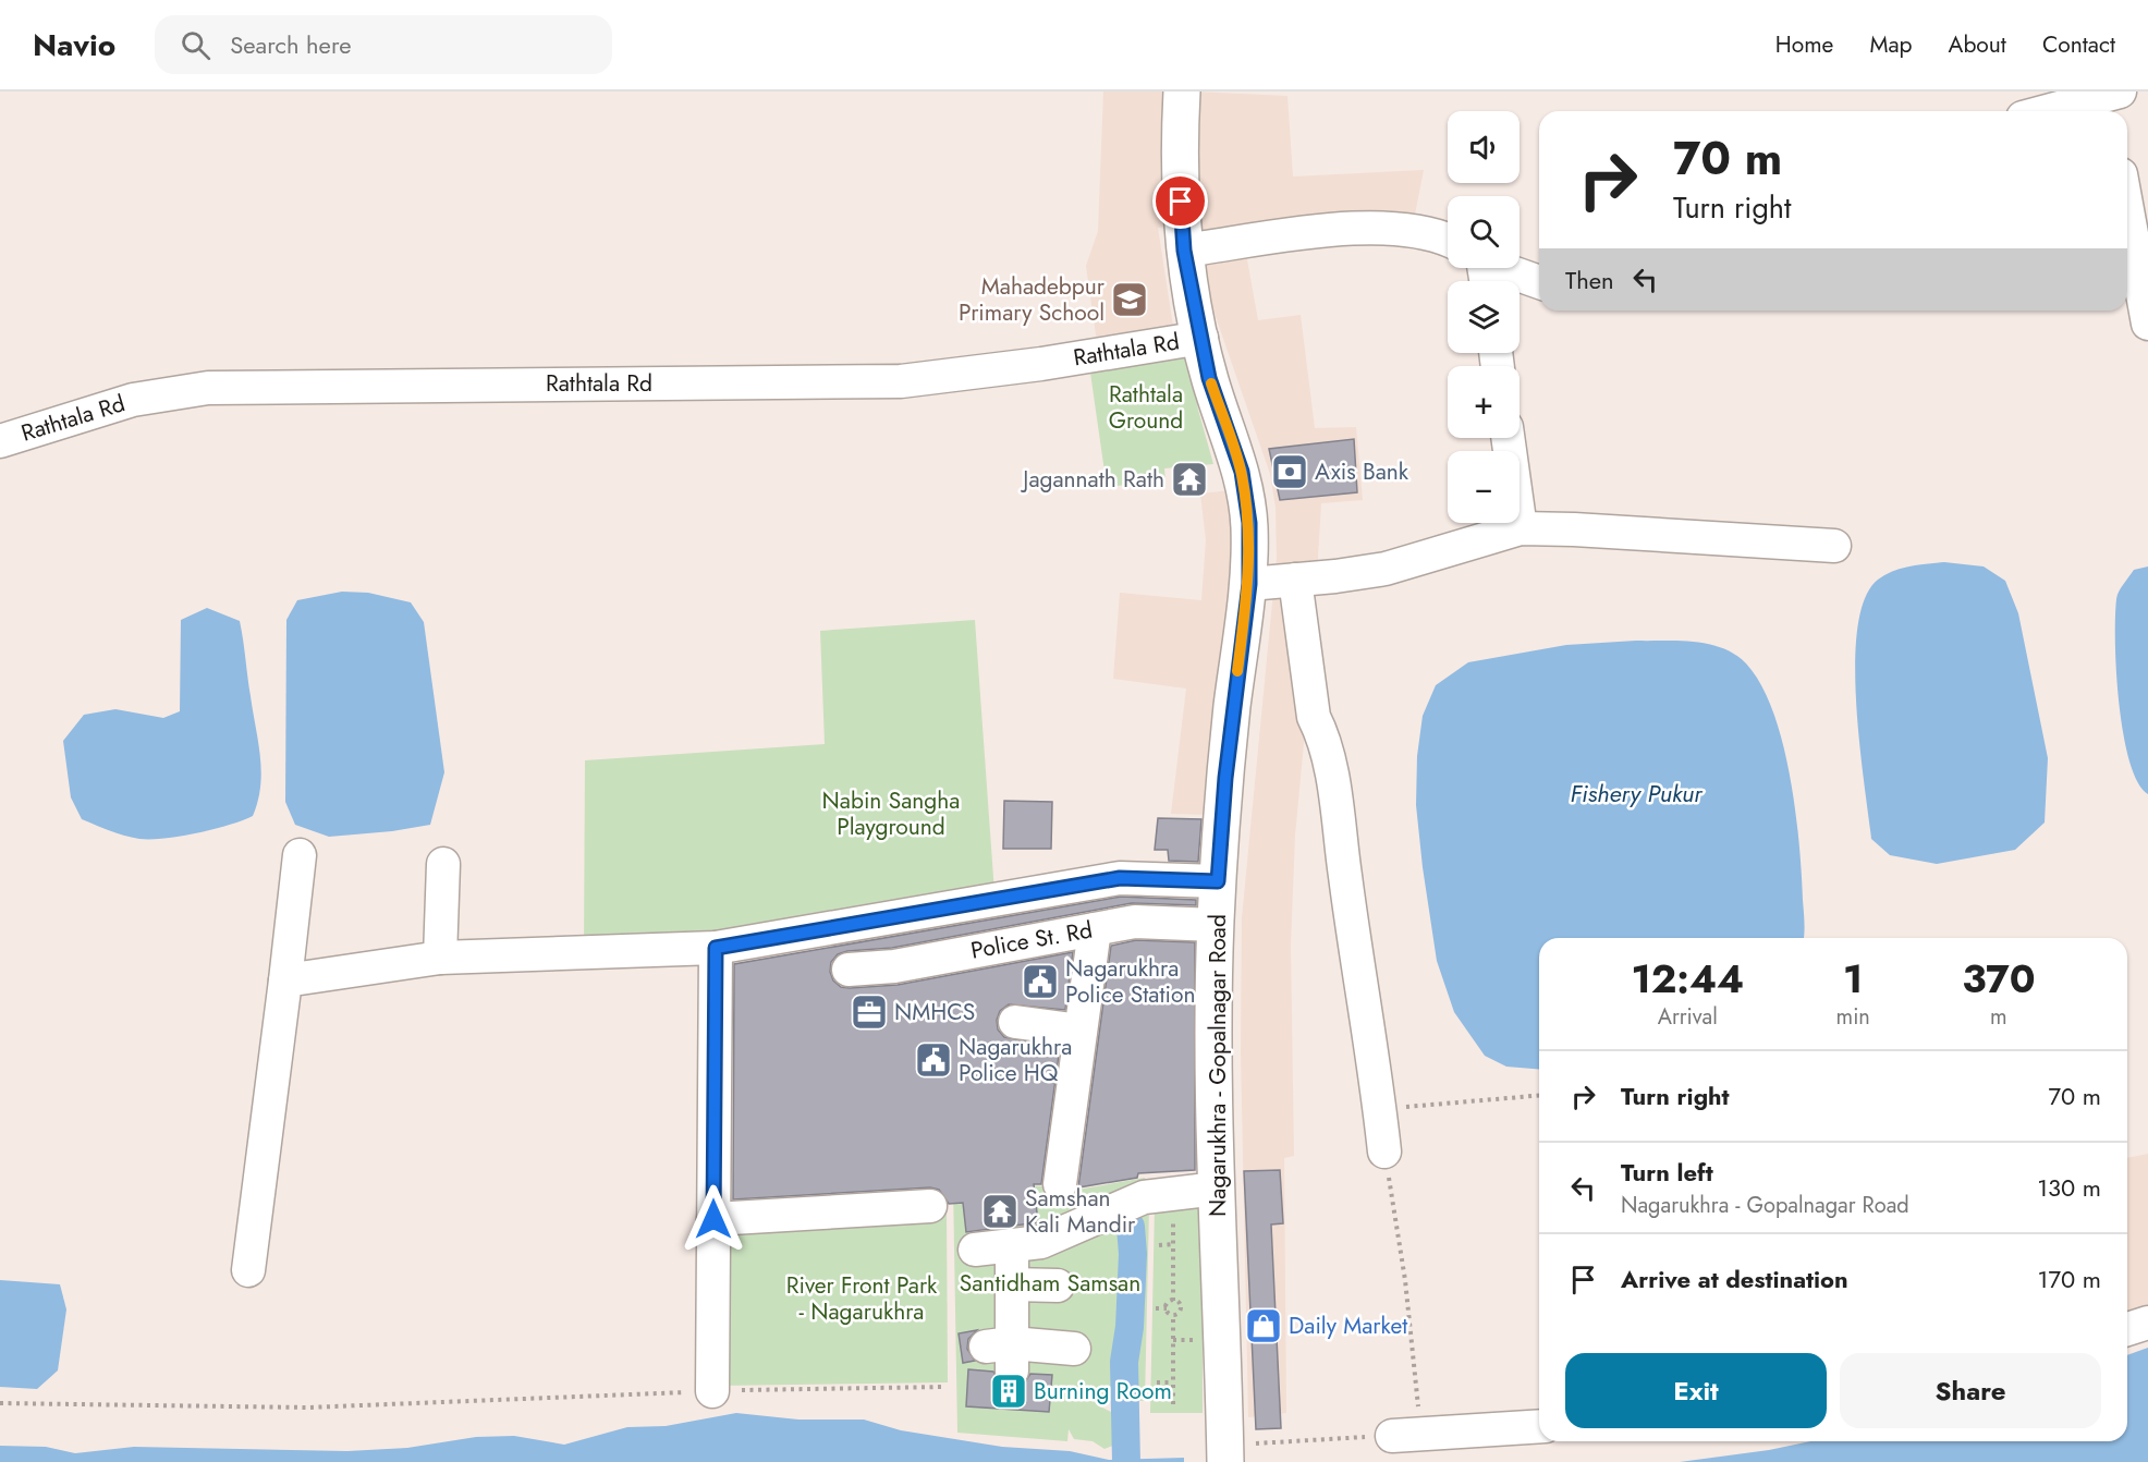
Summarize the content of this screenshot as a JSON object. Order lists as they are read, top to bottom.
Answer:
{
  "streets": {
    "main road": ["Nagarukhra - Gopalnagar Road"],
    "street": ["Rathtala Rd", "Police St. Rd"]
  },
  "crossings": [
    ["Rathtala Rd", "Nagarukhra - Gopalnagar Road"],
    ["Police St. Rd", "Nagarukhra - Gopalnagar Road"]
  ],
  "water": ["Fishery Pukur"],
  "parks": [
    "Rathtala Ground",
    "Nabin Sangha Playground",
    "Santidham Samsan",
    "River Front Park - Nagarukhra"
  ],
  "places": {
    "school or university": ["Mahadebpur Primary School"],
    "bank": ["Axis Bank"],
    "temple": ["Jagannath Rath", "Samshan Kali Mandir"],
    "public building": ["Nagarukhra Police Station", "Nagarukhra Police HQ"],
    "office": ["NMHCS"],
    "shop": ["Daily Market"],
    "building": ["Burning Room"]
  },
  "page": {
    "header": "Navio",
    "search": "Search here",
    "nav": [
      "Home",
      "Map",
      "About",
      "Contact"
    ],
    "map_buttons": ["+", "−"],
    "turn": ["70 m", "Turn right"],
    "then": "Then",
    "eta": [
      "12:44",
      "Arrival",
      "1",
      "min",
      "370",
      "m"
    ],
    "list": [
      {
        "name": "Turn right",
        "value": "70 m"
      },
      {
        "name": "Turn left",
        "note": "Nagarukhra - Gopalnagar Road",
        "value": "130 m"
      },
      {
        "name": "Arrive at destination",
        "value": "170 m"
      }
    ],
    "buttons": ["Exit", "Share"]
  }
}
